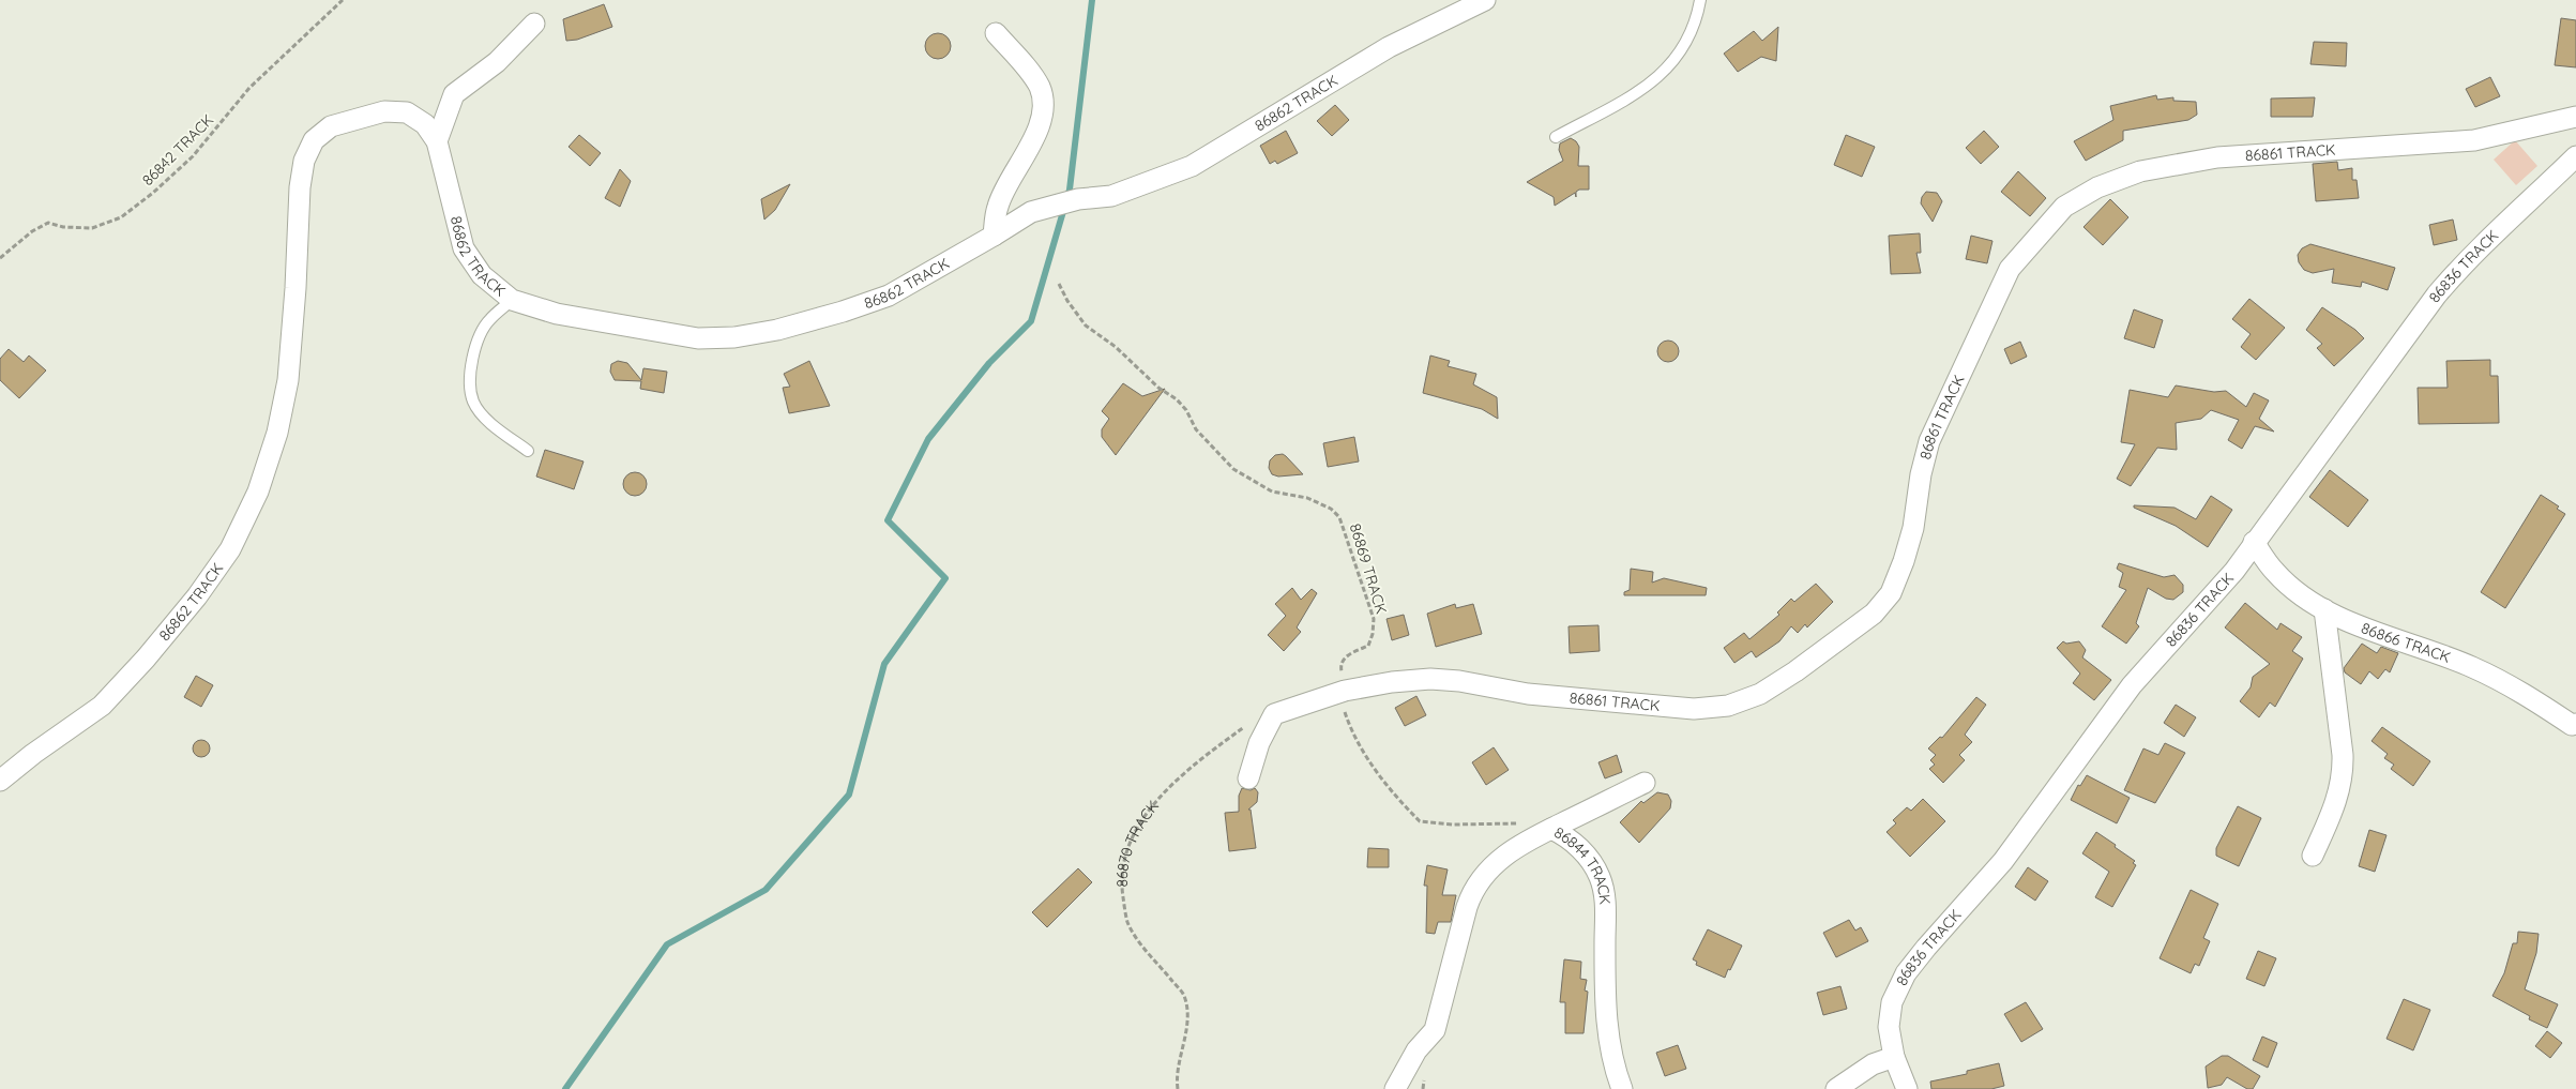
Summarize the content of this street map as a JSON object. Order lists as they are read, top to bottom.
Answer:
{
  "streets": {
    "street": [
      "86862 TRACK",
      "86861 TRACK",
      "86836 TRACK",
      "86866 TRACK",
      "86844 TRACK"
    ],
    "path": ["86842 TRACK", "86869 TRACK", "86870 TRACK"]
  },
  "crossings": [
    ["86861 TRACK", "86869 TRACK"],
    ["86836 TRACK", "86866 TRACK"]
  ]
}
